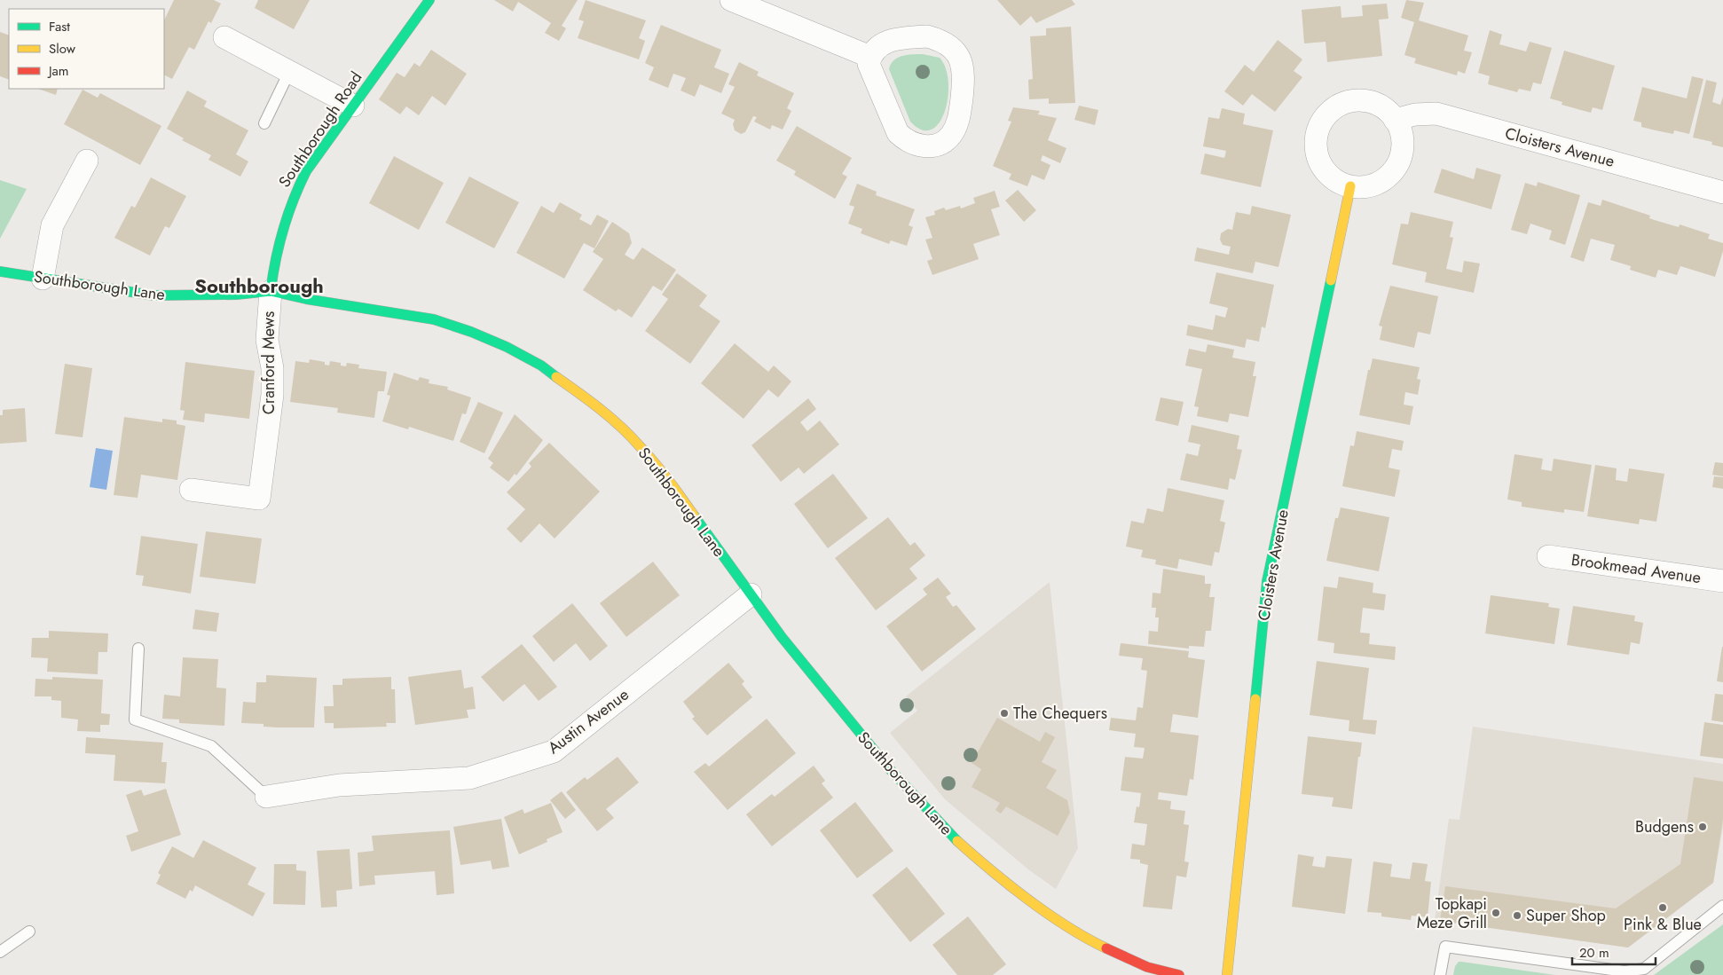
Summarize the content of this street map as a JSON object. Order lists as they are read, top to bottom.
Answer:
{
  "streets": {
    "street": [
      "Southborough Road",
      "Cloisters Avenue",
      "Southborough Lane",
      "Cranford Mews",
      "Brookmead Avenue",
      "Austin Avenue"
    ]
  },
  "crossings": [
    ["Southborough Road", "Southborough Lane"],
    ["Southborough Road", "Cranford Mews"],
    ["Southborough Lane", "Cranford Mews"],
    ["Southborough Lane", "Austin Avenue"]
  ],
  "districts": ["Southborough"],
  "places": [
    "The Chequers",
    "Budgens",
    "Pink & Blue",
    "Topkapi Meze Grill",
    "Super Shop"
  ],
  "legend": ["Fast", "Slow", "Jam"],
  "scale_bar": "20 m"
}
